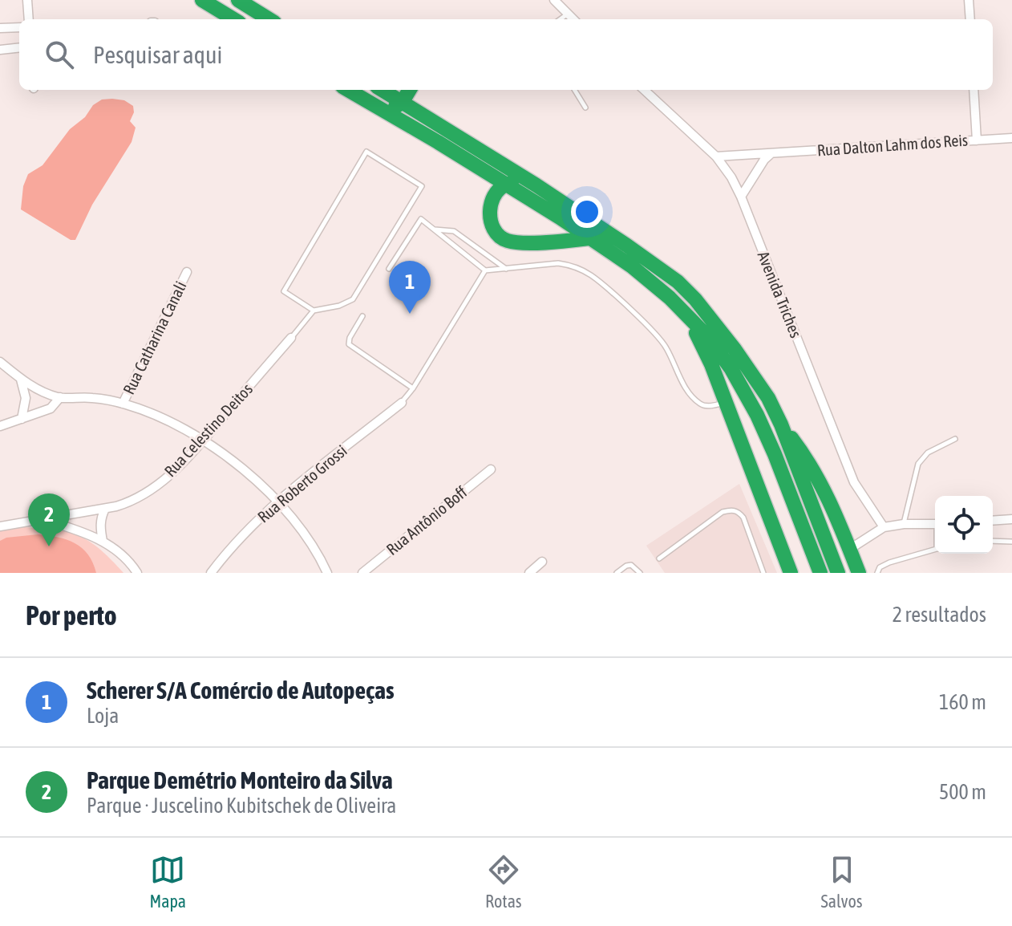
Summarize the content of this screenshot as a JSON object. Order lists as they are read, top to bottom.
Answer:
{
  "streets": {
    "street": [
      "Rua Dalton Lahm dos Reis",
      "Avenida Triches",
      "Rua Catharina Canali",
      "Rua Celestino Deitos",
      "Rua Roberto Grossi",
      "Rua Antônio Boff"
    ]
  },
  "crossings": [
    ["Rua Dalton Lahm dos Reis", "Avenida Triches"]
  ],
  "page": {
    "search": "Pesquisar aqui",
    "pins": ["1", "2"],
    "heading": ["Por perto", "2 resultados"],
    "list": [
      {
        "mark": "1",
        "name": "Scherer S/A Comércio de Autopeças",
        "note": "Loja",
        "value": "160 m"
      },
      {
        "mark": "2",
        "name": "Parque Demétrio Monteiro da Silva",
        "note": "Parque · Juscelino Kubitschek de Oliveira",
        "value": "500 m"
      }
    ],
    "nav": ["Mapa", "Rotas", "Salvos"]
  }
}
